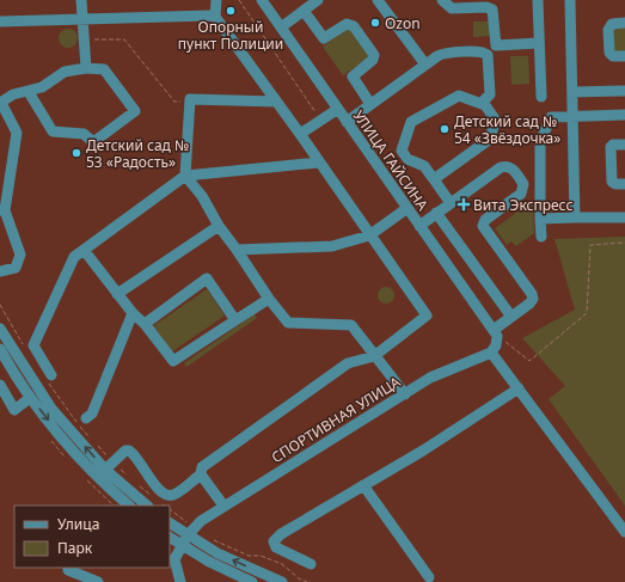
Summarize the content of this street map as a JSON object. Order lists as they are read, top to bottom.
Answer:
{
  "streets": {
    "street": ["УЛИЦА ГАЙСИНА", "СПОРТИВНАЯ УЛИЦА"]
  },
  "places": {
    "other": [
      "Опорный пункт Полиции",
      "Ozon",
      "Детский сад № 54 «Звёздочка»",
      "Детский сад № 53 «Радость»"
    ],
    "health": ["Вита Экспресс"]
  },
  "legend": ["Улица", "Парк"]
}
